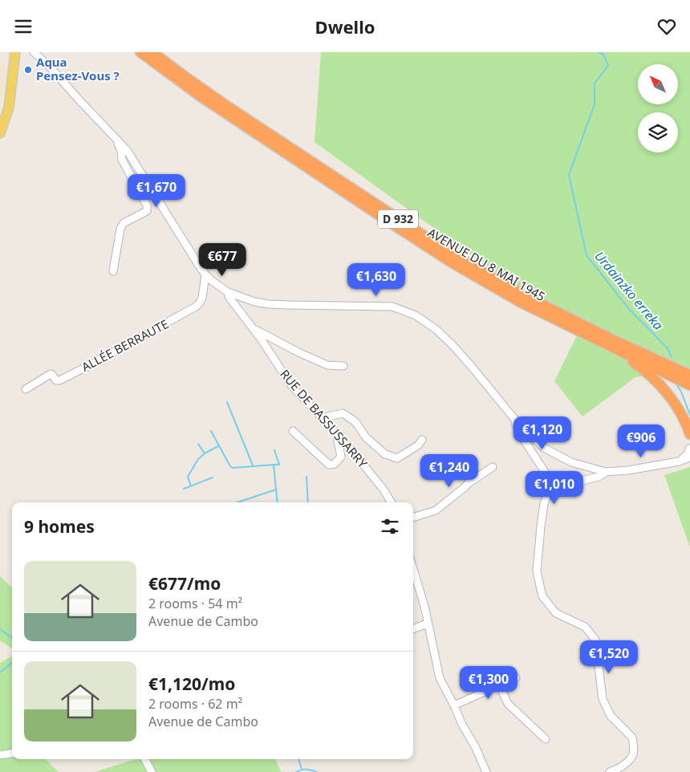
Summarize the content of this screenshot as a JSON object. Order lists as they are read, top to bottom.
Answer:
{
  "streets": {
    "highway": ["D 932", "AVENUE DU 8 MAI 1945"],
    "street": ["ALLÉE BERRAUTE", "RUE DE BASSUSSARRY"]
  },
  "crossings": [
    ["D 932", "AVENUE DU 8 MAI 1945"]
  ],
  "water": ["Urdainzko erreka"],
  "places": ["Aqua Pensez-Vous ?"],
  "north": "top left",
  "page": {
    "header": "Dwello",
    "price": [
      "€1,670",
      "€677",
      "€1,630",
      "€1,120",
      "€906",
      "€1,240",
      "€1,010",
      "€1,520",
      "€1,300"
    ],
    "heading": "9 homes",
    "list": [
      {
        "name": "€677/mo",
        "note": "2 rooms · 54 m² · Avenue de Cambo"
      },
      {
        "name": "€1,120/mo",
        "note": "2 rooms · 62 m² · Avenue de Cambo"
      }
    ]
  }
}
